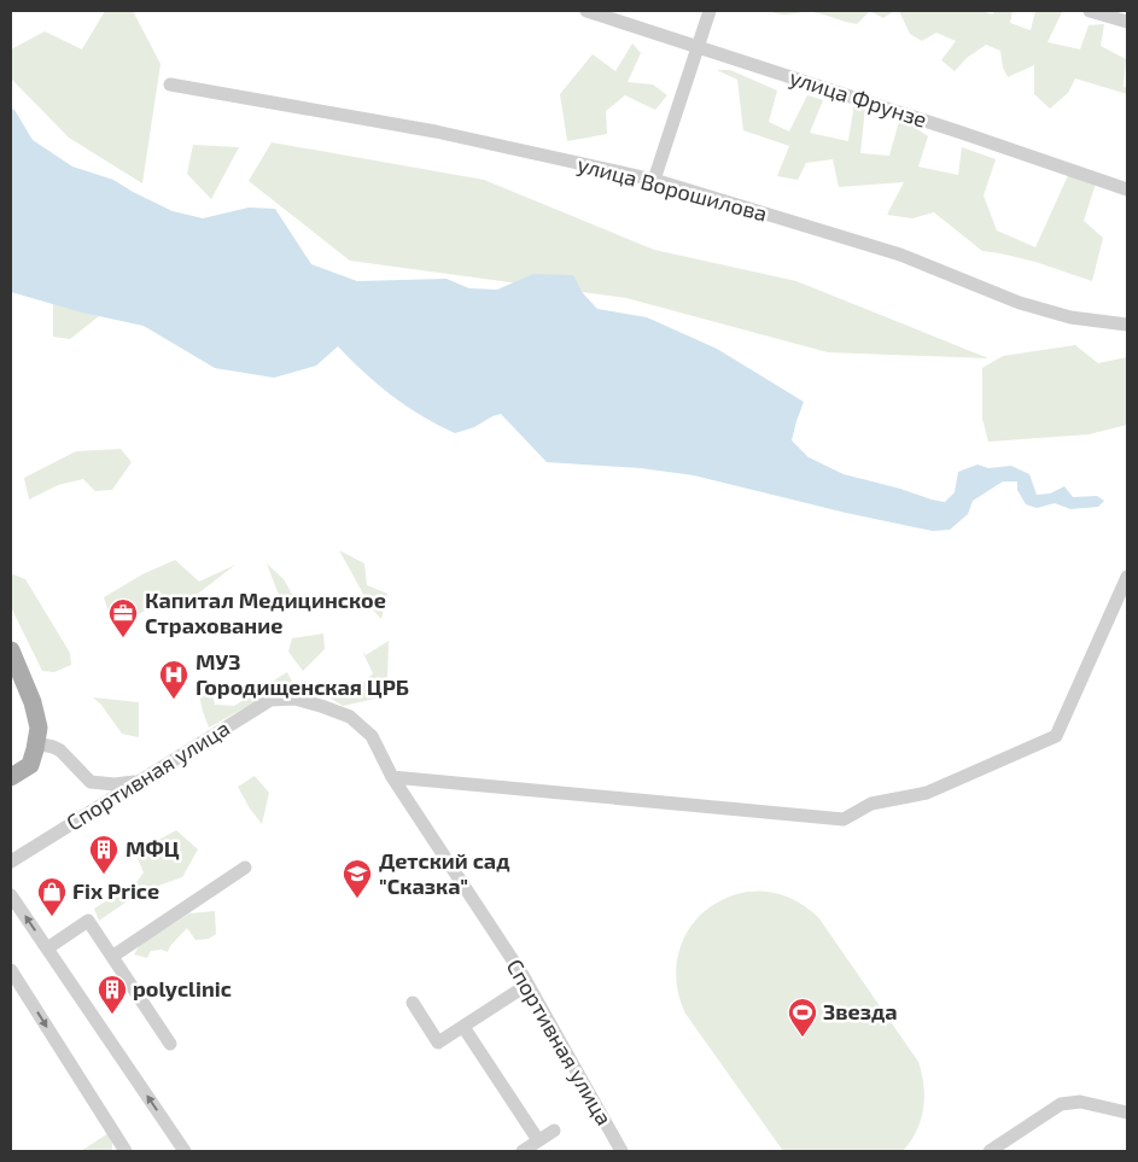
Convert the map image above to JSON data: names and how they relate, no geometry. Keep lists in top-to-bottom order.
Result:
{
  "streets": {
    "street": ["улица Фрунзе", "улица Ворошилова", "Спортивная улица"]
  },
  "places": {
    "office": ["Капитал Медицинское Страхование"],
    "hospital": ["МУЗ Городищенская ЦРБ"],
    "building": ["МФЦ", "polyclinic"],
    "school or university": ["Детский сад \"Сказка\""],
    "shop": ["Fix Price"],
    "sports": ["Звезда"]
  }
}
